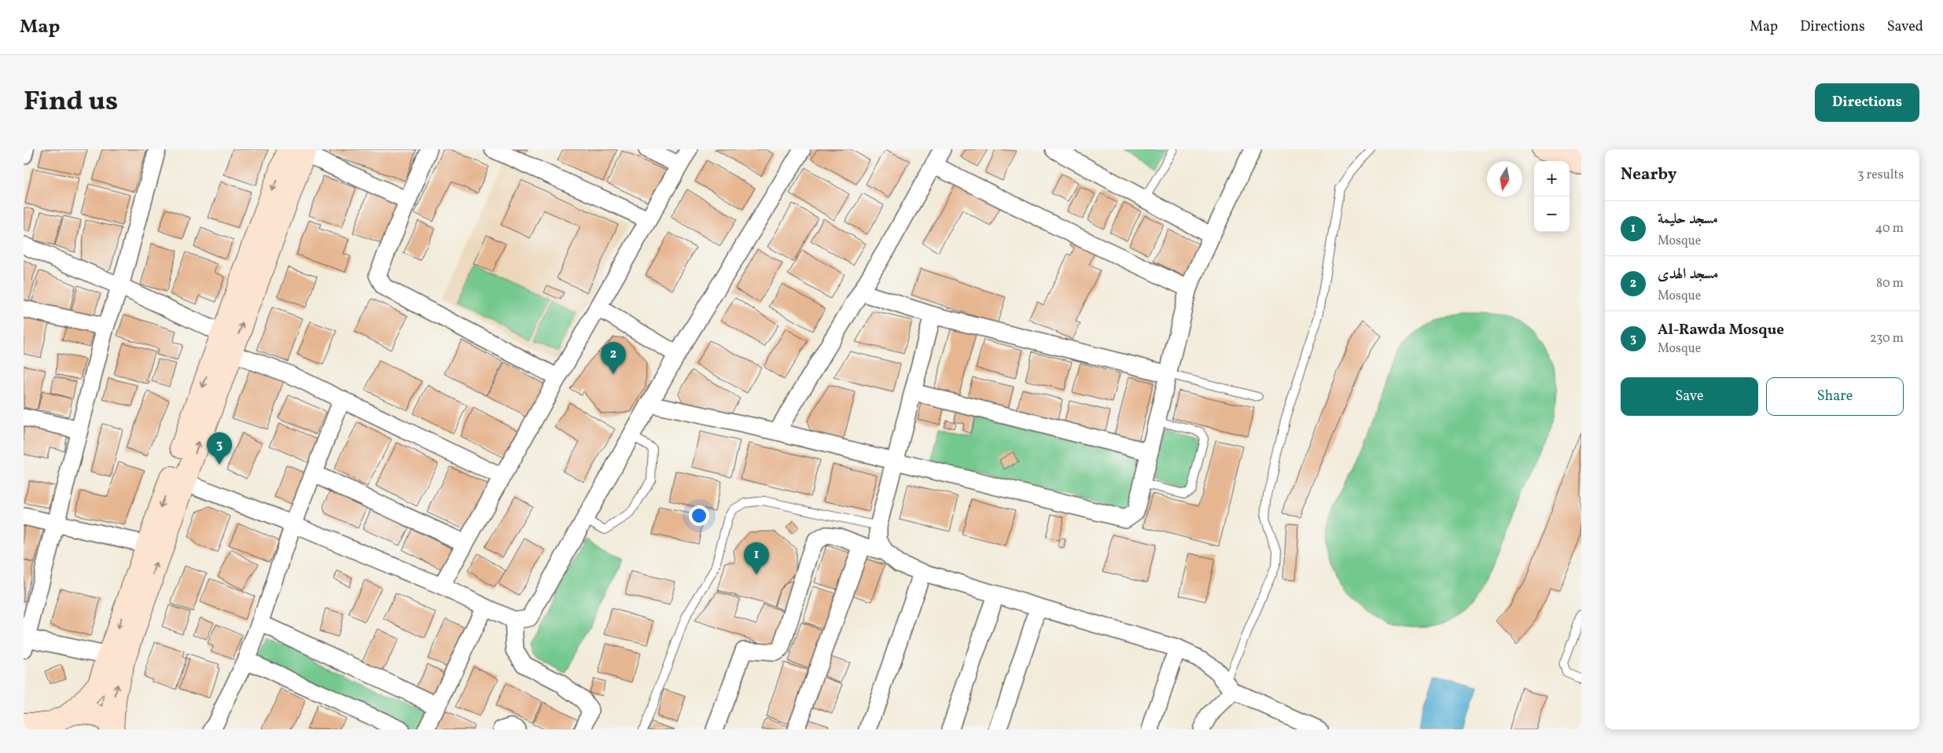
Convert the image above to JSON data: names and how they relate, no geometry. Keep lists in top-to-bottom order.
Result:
{
  "north": "bottom",
  "page": {
    "header": "Map",
    "nav": ["Map", "Directions", "Saved"],
    "title": "Find us",
    "buttons": [
      "Directions",
      ["Save", "Share"]
    ],
    "heading": ["Nearby", "3 results"],
    "map_buttons": ["+", "−"],
    "list": [
      {
        "mark": "1",
        "name": "مسجد حليمة",
        "note": "Mosque",
        "value": "40 m"
      },
      {
        "mark": "2",
        "name": "مسجد الهدى",
        "note": "Mosque",
        "value": "80 m"
      },
      {
        "mark": "3",
        "name": "Al-Rawda Mosque",
        "note": "Mosque",
        "value": "230 m"
      }
    ],
    "pins": ["2", "3", "1"]
  }
}
